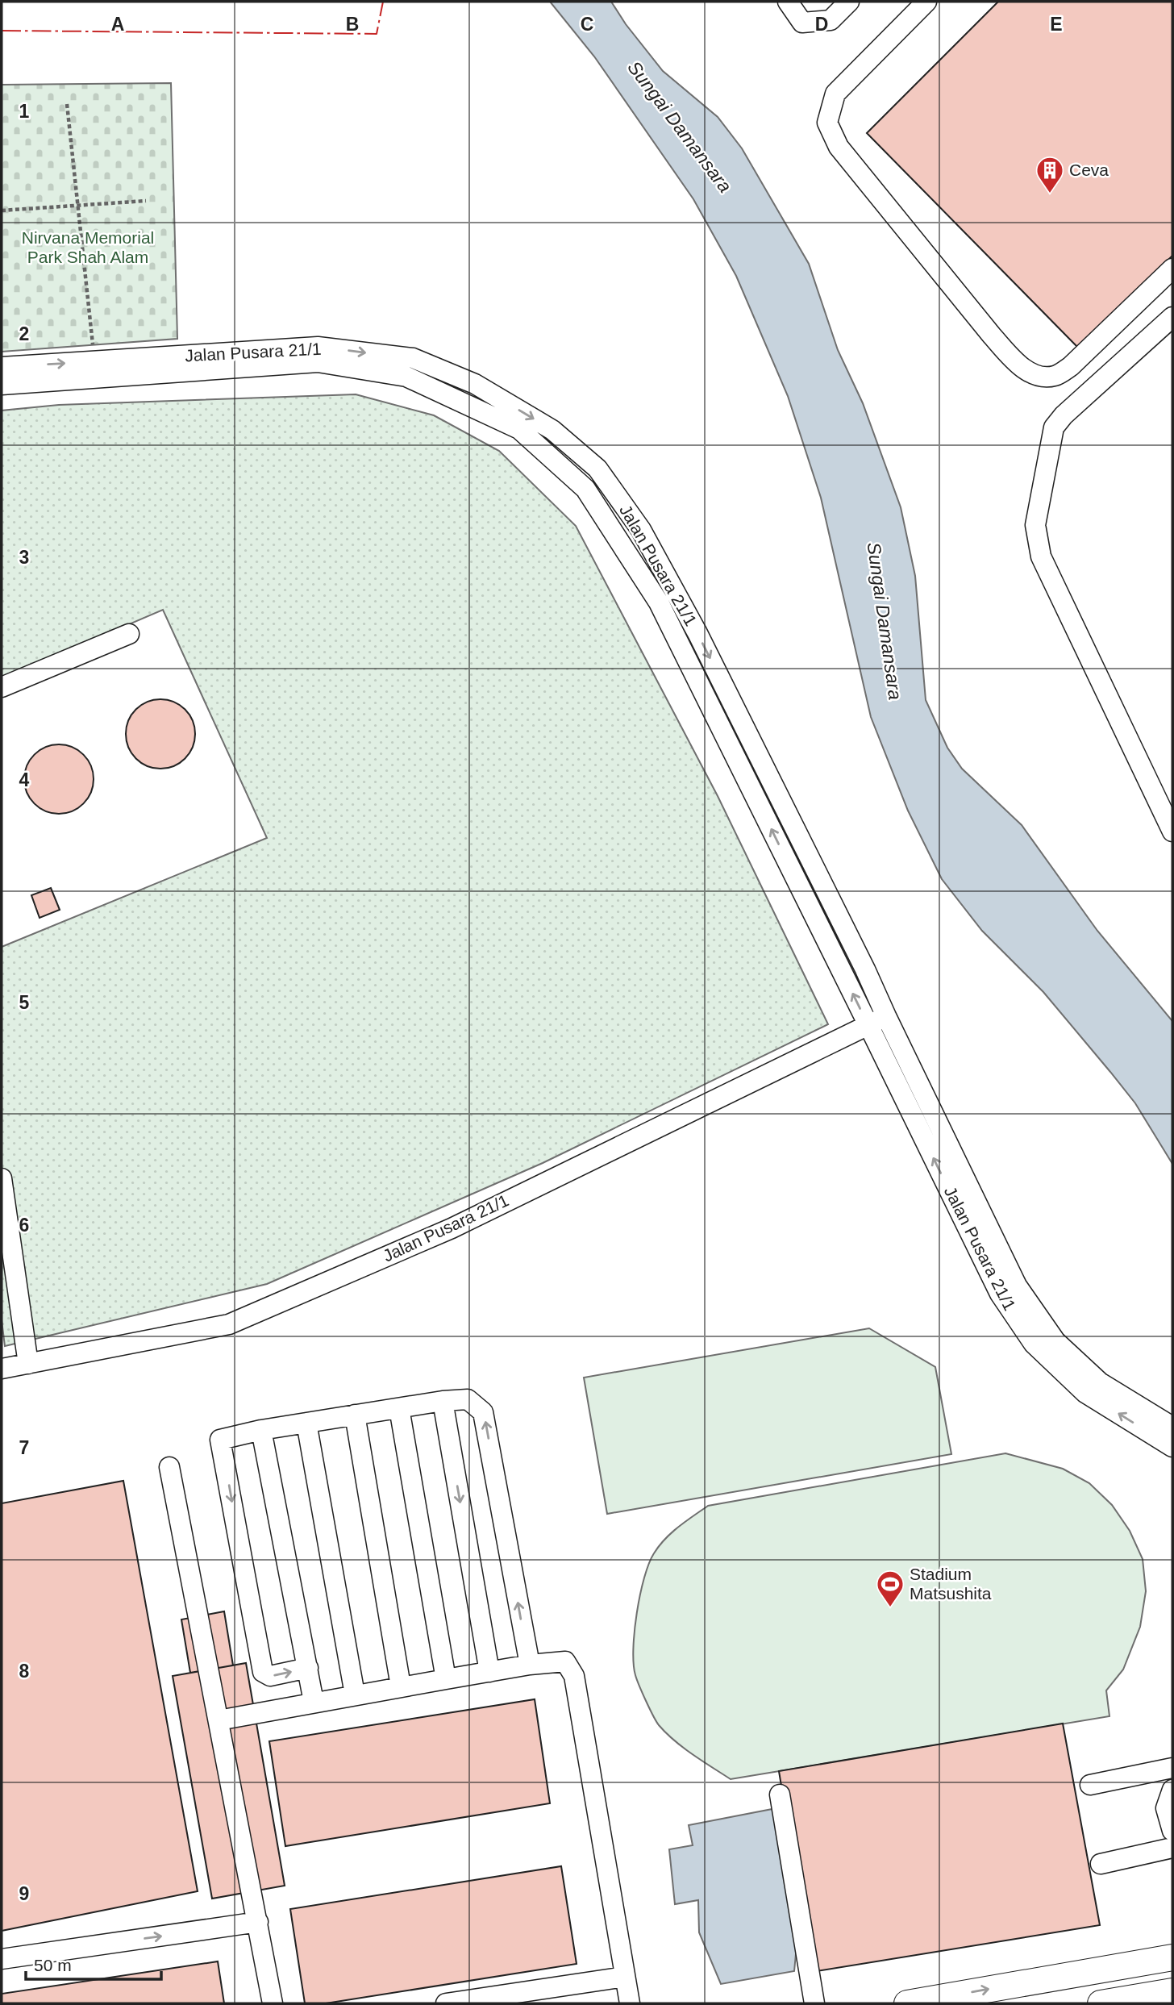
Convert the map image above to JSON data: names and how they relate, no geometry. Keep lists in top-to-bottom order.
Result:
{
  "streets": {
    "street": ["Jalan Pusara 21/1"]
  },
  "water": ["Sungai Damansara"],
  "parks": ["Nirvana Memorial Park Shah Alam"],
  "places": {
    "building": ["Ceva"],
    "sports": ["Stadium Matsushita"]
  },
  "scale_bar": "50 m",
  "grid": {
    "columns": [
      "A",
      "B",
      "C",
      "D",
      "E"
    ],
    "rows": [
      "1",
      "2",
      "3",
      "4",
      "5",
      "6",
      "7",
      "8",
      "9"
    ]
  }
}
